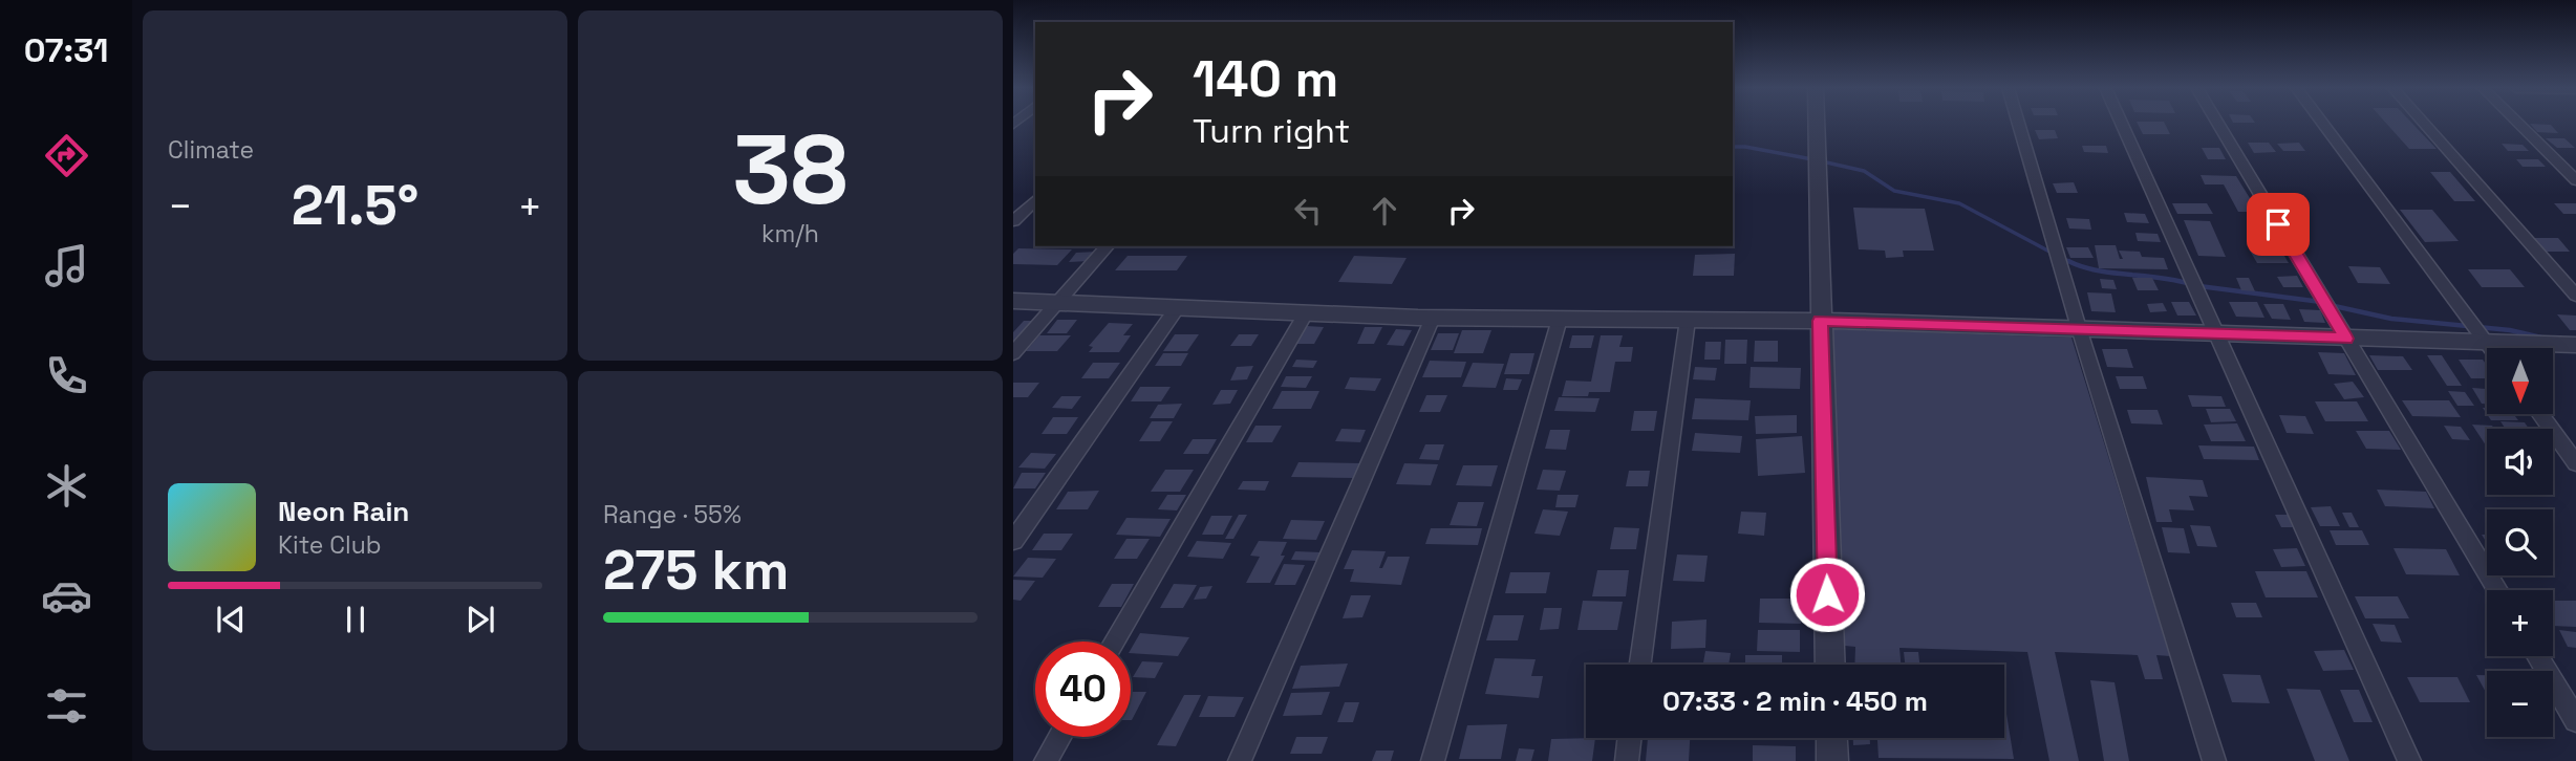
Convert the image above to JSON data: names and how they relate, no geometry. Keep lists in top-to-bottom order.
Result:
{
  "north": "bottom",
  "page": {
    "tabs": "07:31",
    "tile": [
      "Climate",
      ["38", "km/h"],
      ["Range · 55%", "275 km"]
    ],
    "turn": ["140 m", "Turn right"],
    "heat": ["−", "21.5°", "+"],
    "map_buttons": ["+", "−"],
    "song": ["Neon Rain", "Kite Club"],
    "limit": "40",
    "trip": "07:33 · 2 min · 450 m"
  }
}
